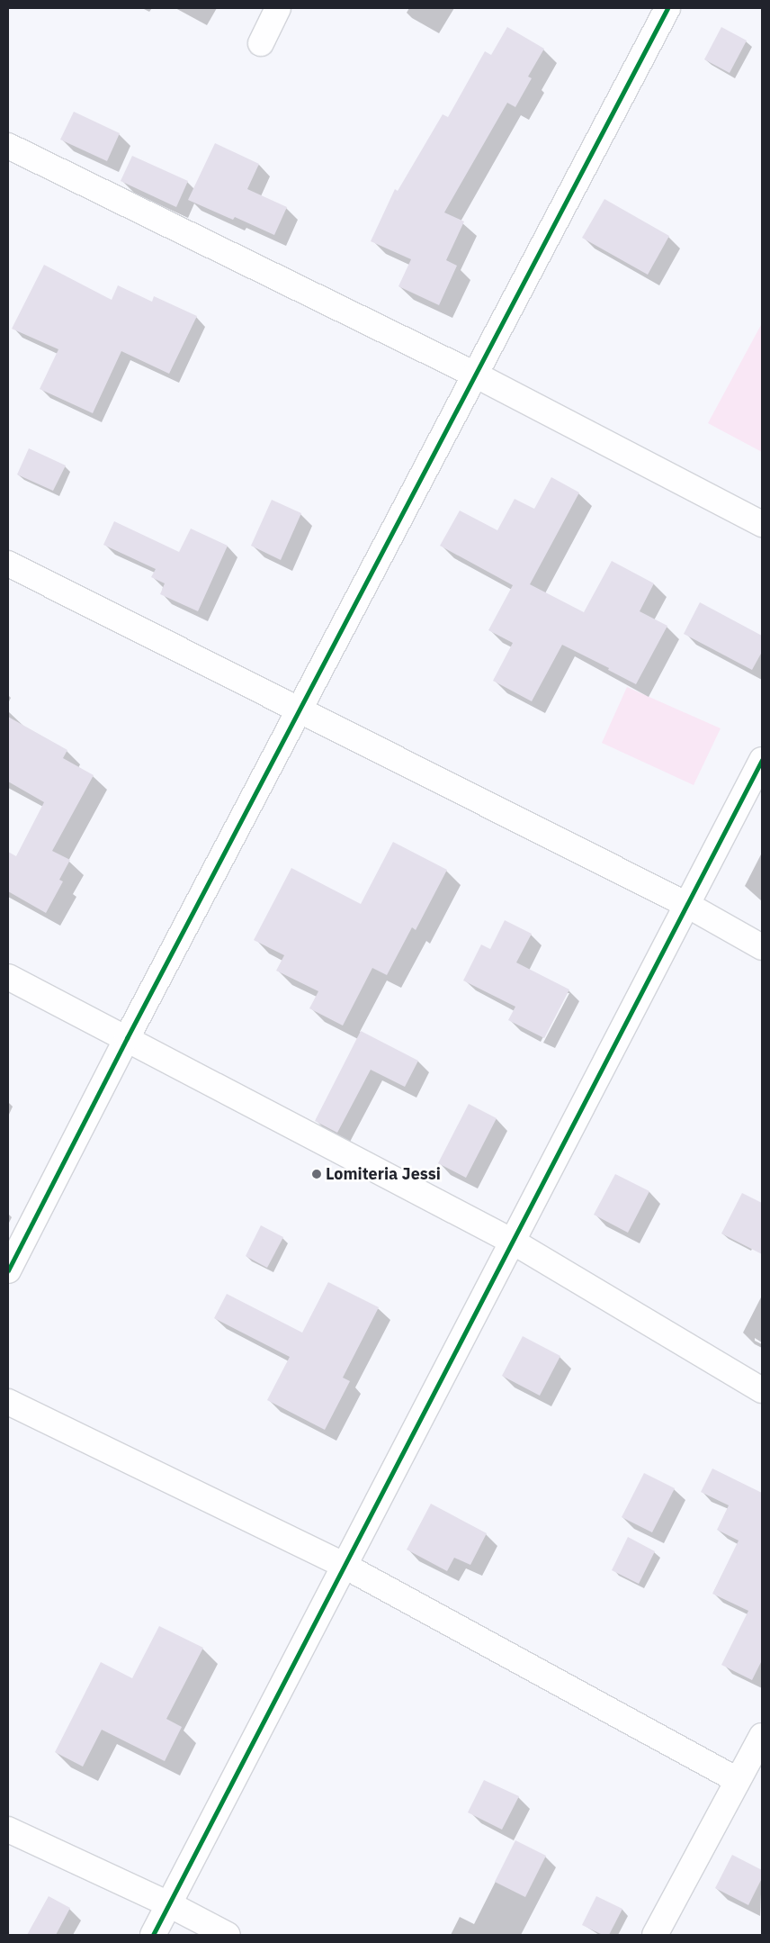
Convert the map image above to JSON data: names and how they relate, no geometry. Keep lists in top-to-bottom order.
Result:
{
  "places": ["Lomiteria Jessi"]
}
